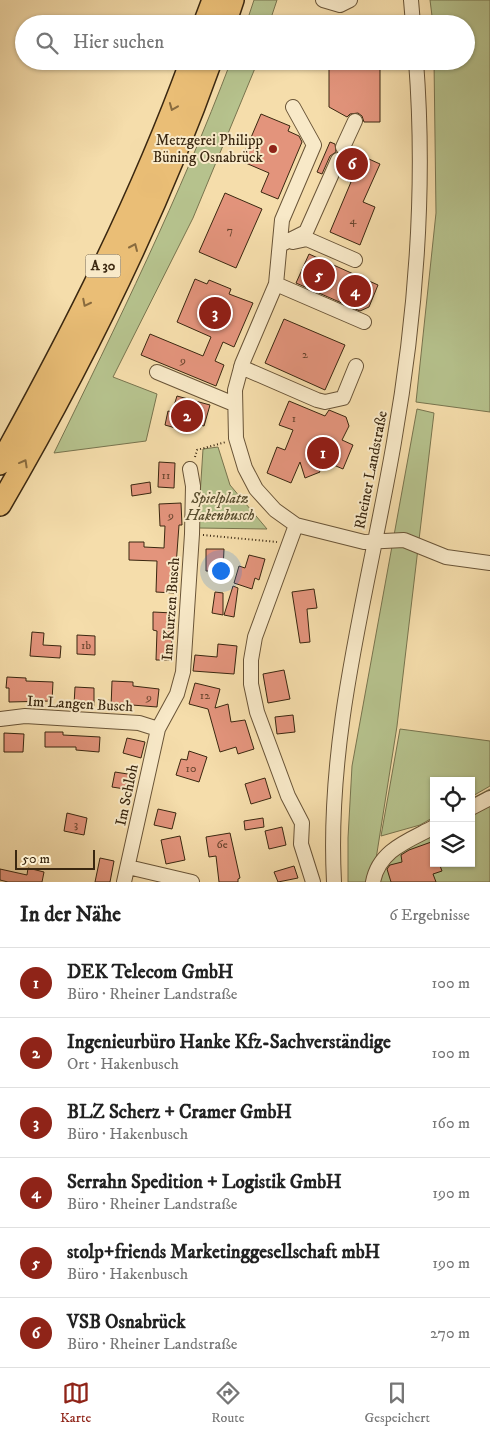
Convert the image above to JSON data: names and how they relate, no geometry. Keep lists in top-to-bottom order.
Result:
{
  "streets": {
    "highway": ["A 30"],
    "street": [
      "Rheiner Landstraße",
      "Im Kurzen Busch",
      "Im Langen Busch",
      "Im Schloh"
    ]
  },
  "crossings": [
    ["Im Kurzen Busch", "Im Langen Busch"],
    ["Im Kurzen Busch", "Im Schloh"],
    ["Im Langen Busch", "Im Schloh"]
  ],
  "parks": ["Spielplatz Hakenbusch"],
  "places": ["Metzgerei Philipp Büning Osnabrück"],
  "house_numbers": [
    "4",
    "7",
    "2",
    "9",
    "1",
    "11",
    "9",
    "1b",
    "12",
    "9",
    "10",
    "3",
    "6e"
  ],
  "scale_bar": "50 m",
  "page": {
    "search": "Hier suchen",
    "pins": [
      "6",
      "5",
      "4",
      "3",
      "2",
      "1"
    ],
    "scale": "50 m",
    "heading": ["In der Nähe", "6 Ergebnisse"],
    "list": [
      {
        "mark": "1",
        "name": "DEK Telecom GmbH",
        "note": "Büro · Rheiner Landstraße",
        "value": "100 m"
      },
      {
        "mark": "2",
        "name": "Ingenieurbüro Hanke Kfz-Sachverständige",
        "note": "Ort · Hakenbusch",
        "value": "100 m"
      },
      {
        "mark": "3",
        "name": "BLZ Scherz + Cramer GmbH",
        "note": "Büro · Hakenbusch",
        "value": "160 m"
      },
      {
        "mark": "4",
        "name": "Serrahn Spedition + Logistik GmbH",
        "note": "Büro · Rheiner Landstraße",
        "value": "190 m"
      },
      {
        "mark": "5",
        "name": "stolp+friends Marketinggesellschaft mbH",
        "note": "Büro · Hakenbusch",
        "value": "190 m"
      },
      {
        "mark": "6",
        "name": "VSB Osnabrück",
        "note": "Büro · Rheiner Landstraße",
        "value": "270 m"
      }
    ],
    "nav": ["Karte", "Route", "Gespeichert"]
  }
}
